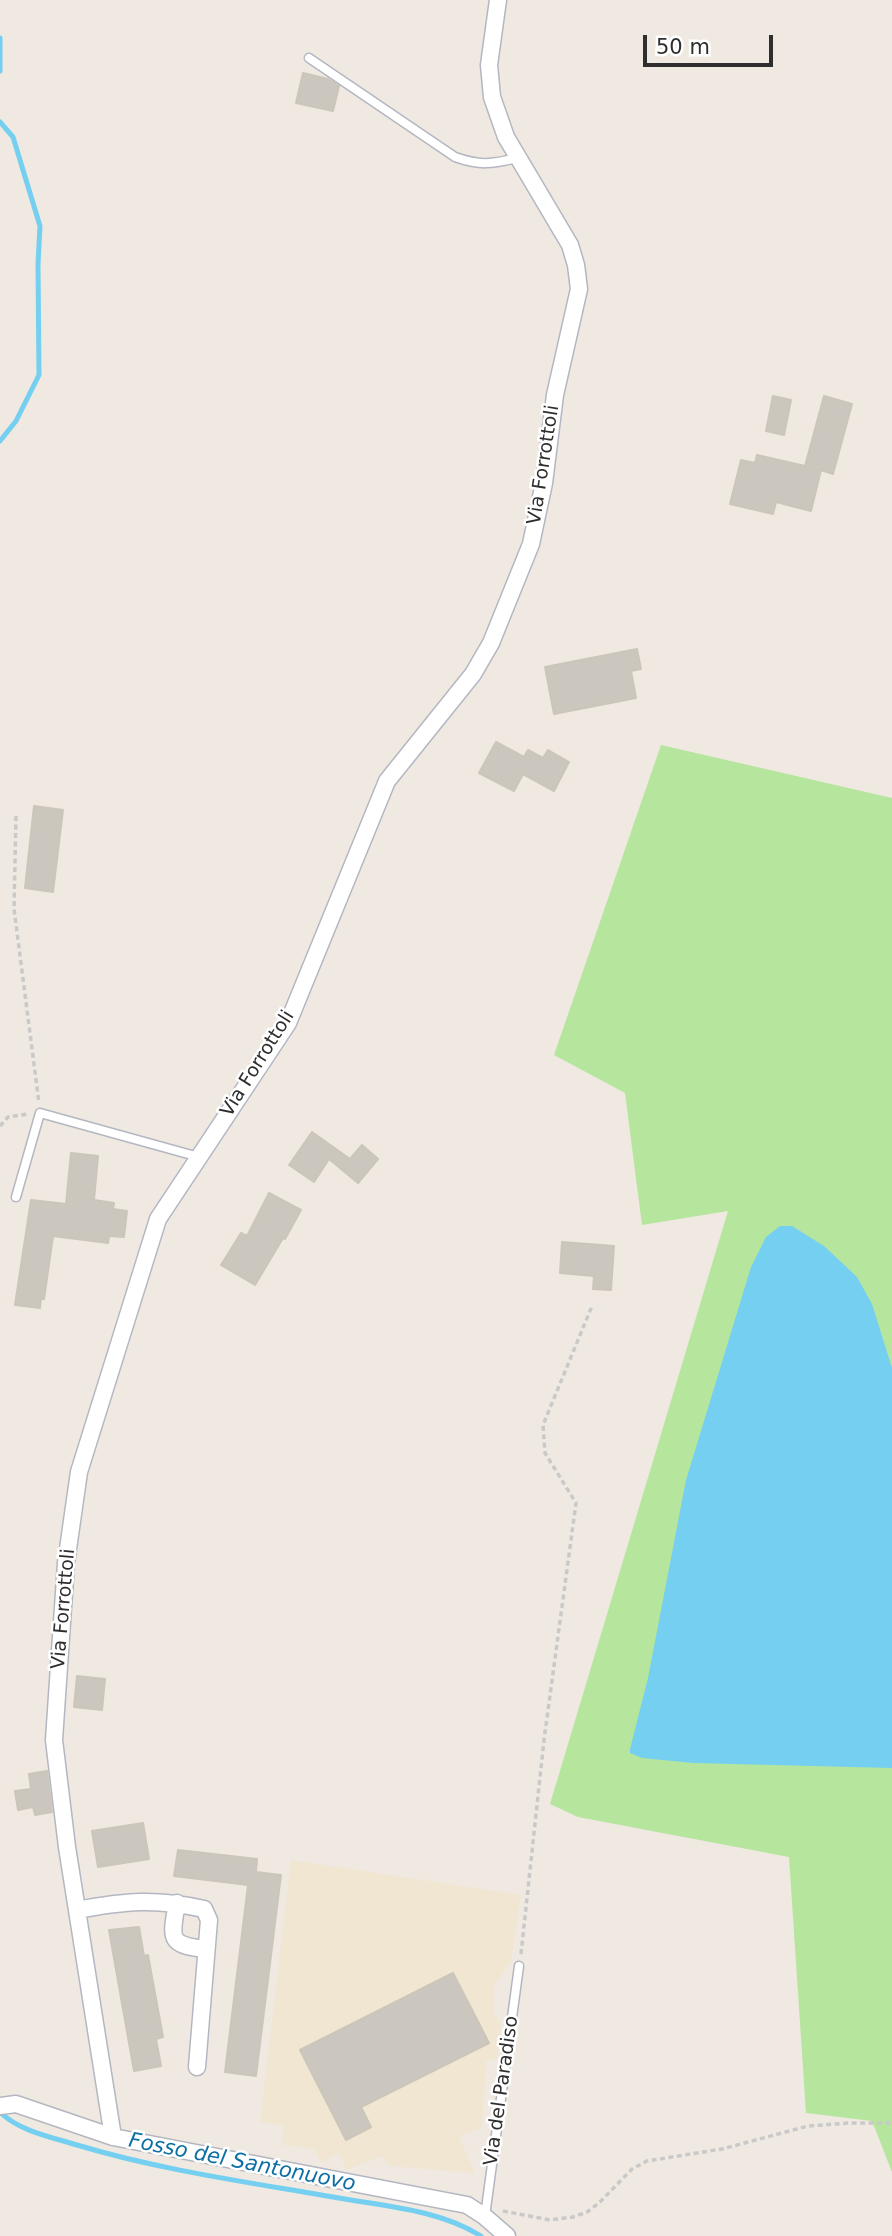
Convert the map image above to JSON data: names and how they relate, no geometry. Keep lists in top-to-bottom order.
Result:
{
  "streets": {
    "street": ["Via Forrottoli"],
    "lane": ["Via del Paradiso"]
  },
  "water": ["Fosso del Santonuovo"],
  "scale_bar": "50 m"
}
